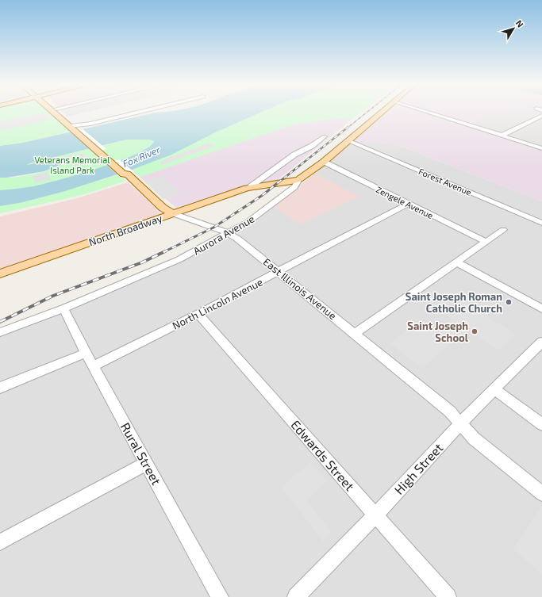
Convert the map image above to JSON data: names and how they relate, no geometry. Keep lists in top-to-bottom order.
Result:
{
  "streets": {
    "main road": ["North Broadway", "Aurora Avenue", "East Illinois Avenue"],
    "street": [
      "Forest Avenue",
      "Zengele Avenue",
      "North Lincoln Avenue",
      "Rural Street",
      "Edwards Street",
      "High Street"
    ]
  },
  "crossings": [
    ["Forest Avenue", "Aurora Avenue"],
    ["Zengele Avenue", "Aurora Avenue"],
    ["Zengele Avenue", "North Lincoln Avenue"],
    ["North Broadway", "Aurora Avenue"],
    ["North Broadway", "East Illinois Avenue"],
    ["Aurora Avenue", "East Illinois Avenue"],
    ["Aurora Avenue", "Rural Street"],
    ["East Illinois Avenue", "North Lincoln Avenue"],
    ["East Illinois Avenue", "High Street"],
    ["North Lincoln Avenue", "Rural Street"],
    ["North Lincoln Avenue", "Edwards Street"],
    ["Edwards Street", "High Street"]
  ],
  "water": ["Fox River"],
  "parks": ["Veterans Memorial Island Park"],
  "places": ["Saint Joseph Roman Catholic Church", "Saint Joseph School"],
  "north": "top right"
}
